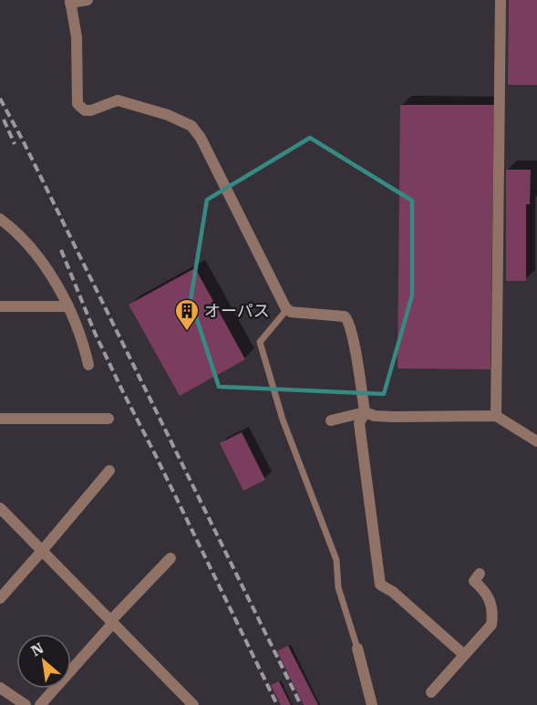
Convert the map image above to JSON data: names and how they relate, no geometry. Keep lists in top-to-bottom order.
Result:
{
  "places": {
    "building": ["オーパス"]
  },
  "north": "top left"
}
